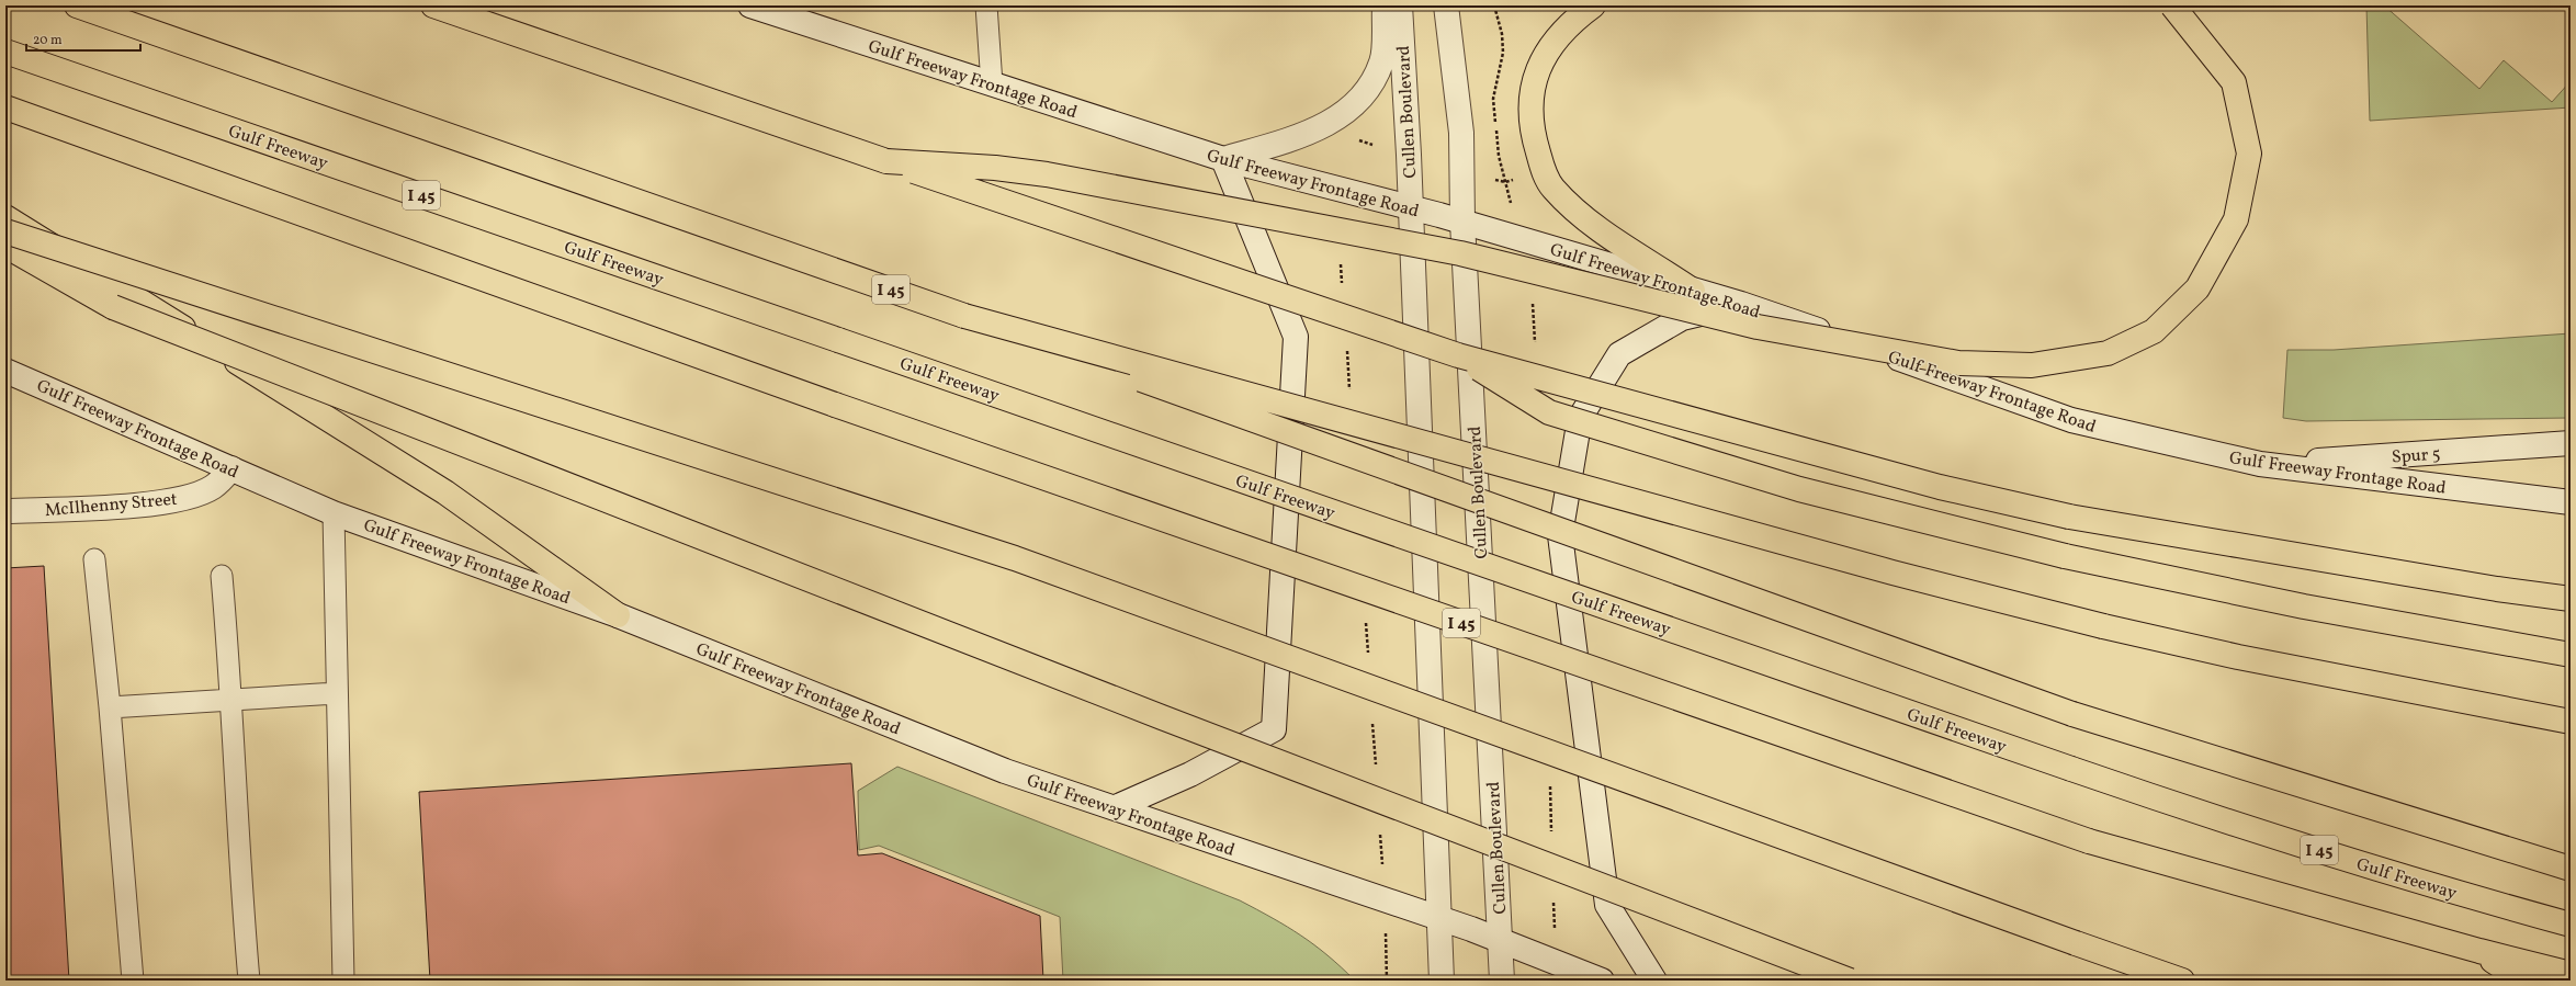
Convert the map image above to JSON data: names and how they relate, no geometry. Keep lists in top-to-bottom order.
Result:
{
  "streets": {
    "highway": ["Gulf Freeway", "I 45"],
    "main road": [
      "Gulf Freeway Frontage Road",
      "Cullen Boulevard",
      "Spur 5",
      "McIlhenny Street"
    ]
  },
  "crossings": [
    ["Gulf Freeway Frontage Road", "Cullen Boulevard"],
    ["Gulf Freeway Frontage Road", "Spur 5"],
    ["Gulf Freeway Frontage Road", "McIlhenny Street"]
  ],
  "scale_bar": "20 m"
}
